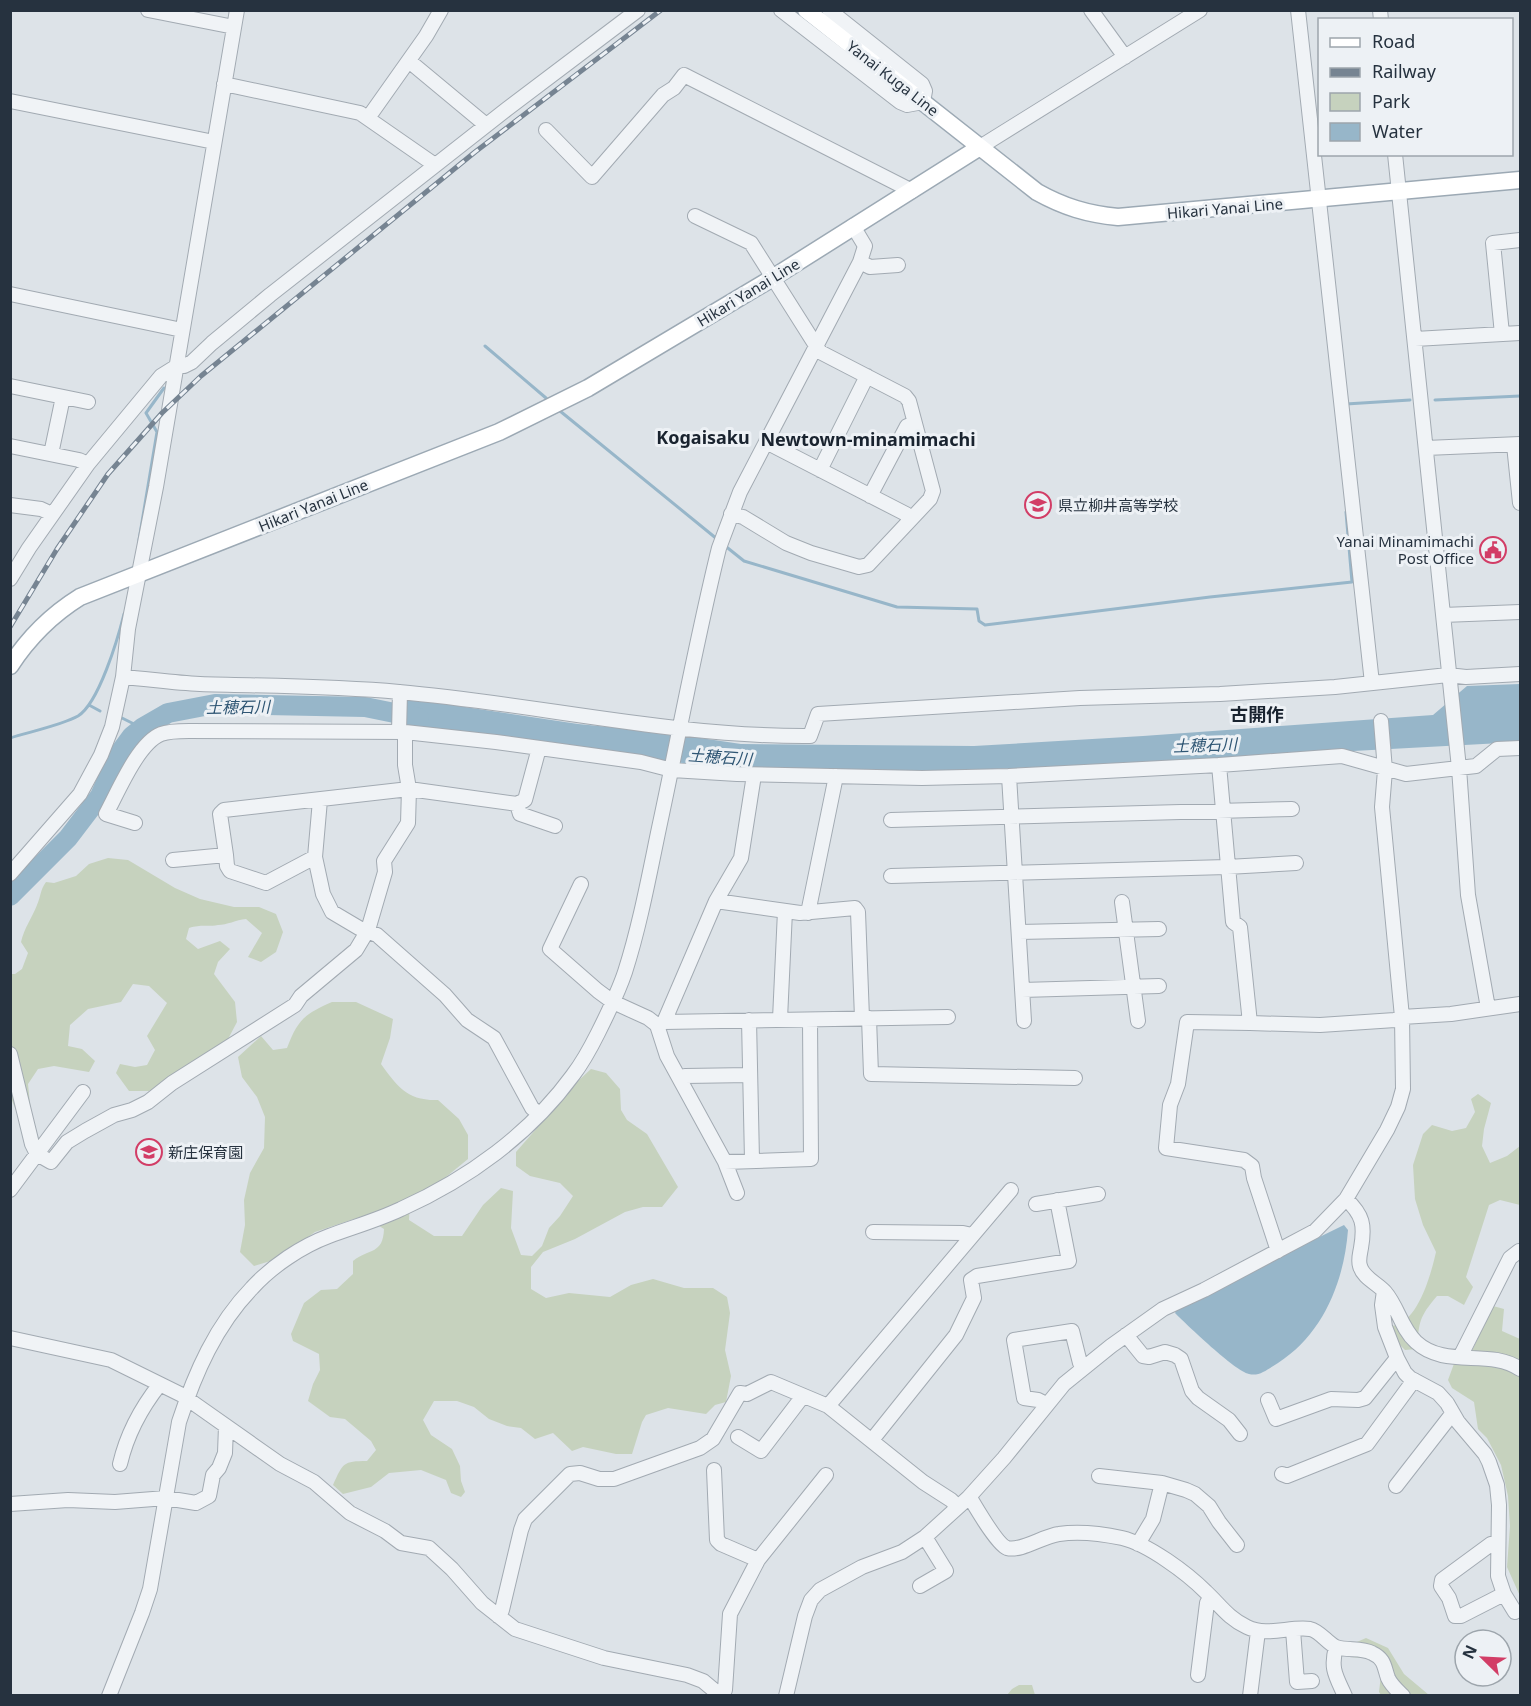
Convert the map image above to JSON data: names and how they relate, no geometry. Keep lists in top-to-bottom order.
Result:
{
  "streets": {
    "main road": ["Yanai Kuga Line", "Hikari Yanai Line"]
  },
  "crossings": [
    ["Yanai Kuga Line", "Hikari Yanai Line"]
  ],
  "districts": ["Kogaisaku", "Newtown-minamimachi", "古開作"],
  "water": ["土穂石川"],
  "places": {
    "school or university": ["県立柳井高等学校", "新庄保育園"],
    "public building": ["Yanai Minamimachi Post Office"]
  },
  "legend": [
    "Road",
    "Railway",
    "Park",
    "Water"
  ],
  "north": "top left"
}
